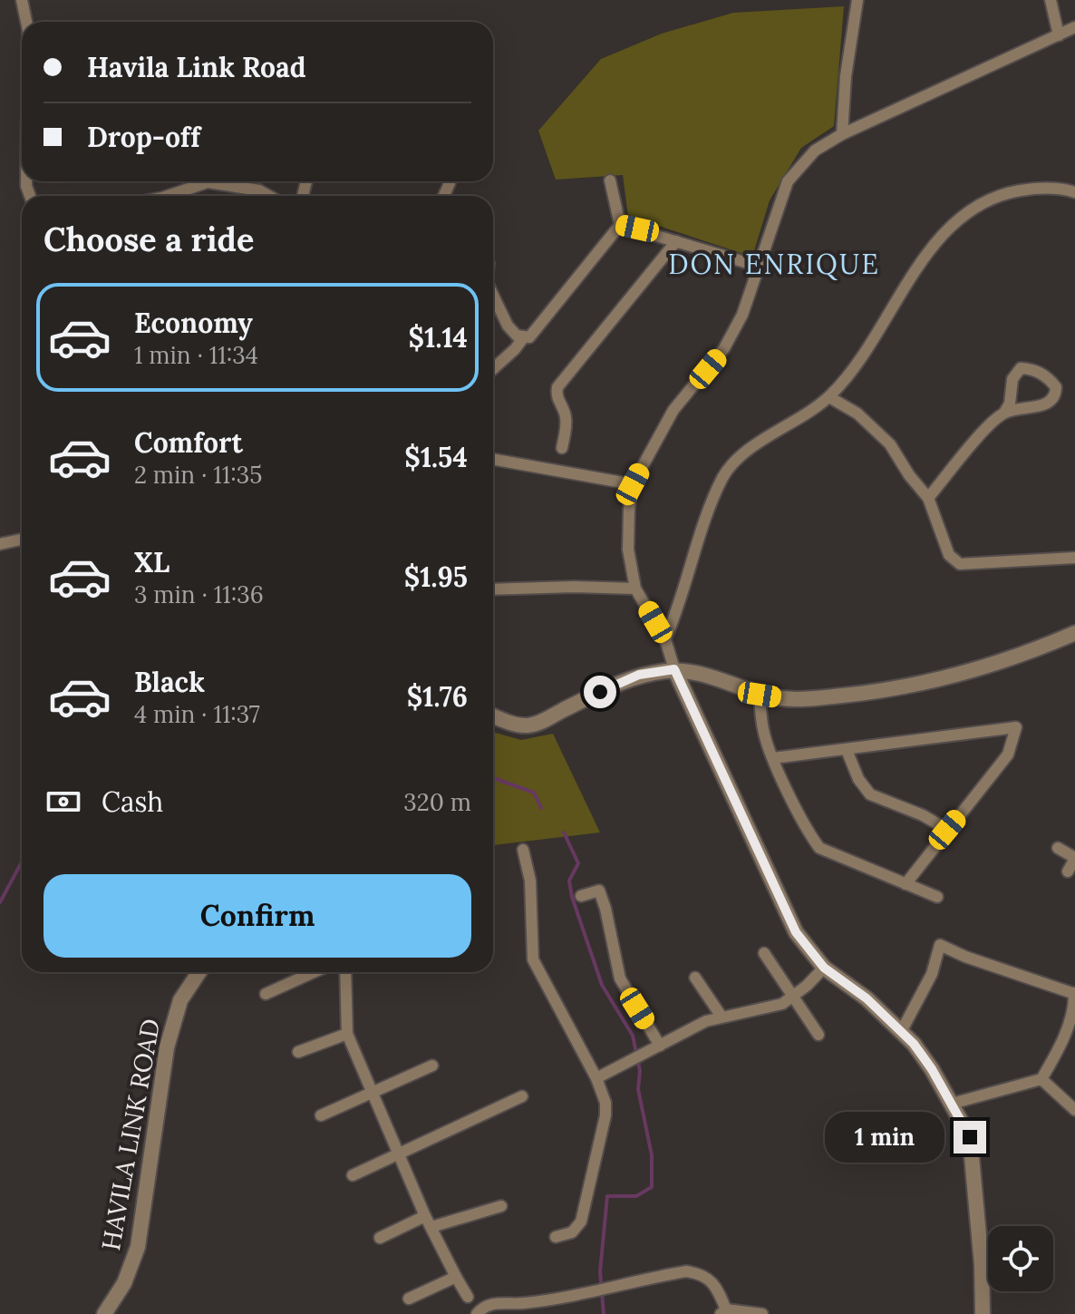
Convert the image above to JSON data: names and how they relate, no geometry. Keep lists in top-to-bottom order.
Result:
{
  "streets": {
    "street": ["HAVILA LINK ROAD"]
  },
  "districts": ["DON ENRIQUE"],
  "page": {
    "banner": ["Havila Link Road", "Drop-off"],
    "heading": "Choose a ride",
    "list": [
      {
        "name": "Economy",
        "note": "1 min · 11:34",
        "value": "$1.14"
      },
      {
        "name": "Comfort",
        "note": "2 min · 11:35",
        "value": "$1.54"
      },
      {
        "name": "XL",
        "note": "3 min · 11:36",
        "value": "$1.95"
      },
      {
        "name": "Black",
        "note": "4 min · 11:37",
        "value": "$1.76"
      }
    ],
    "pay": ["Cash", "320 m"],
    "buttons": "Confirm",
    "bubble": "1 min"
  }
}
